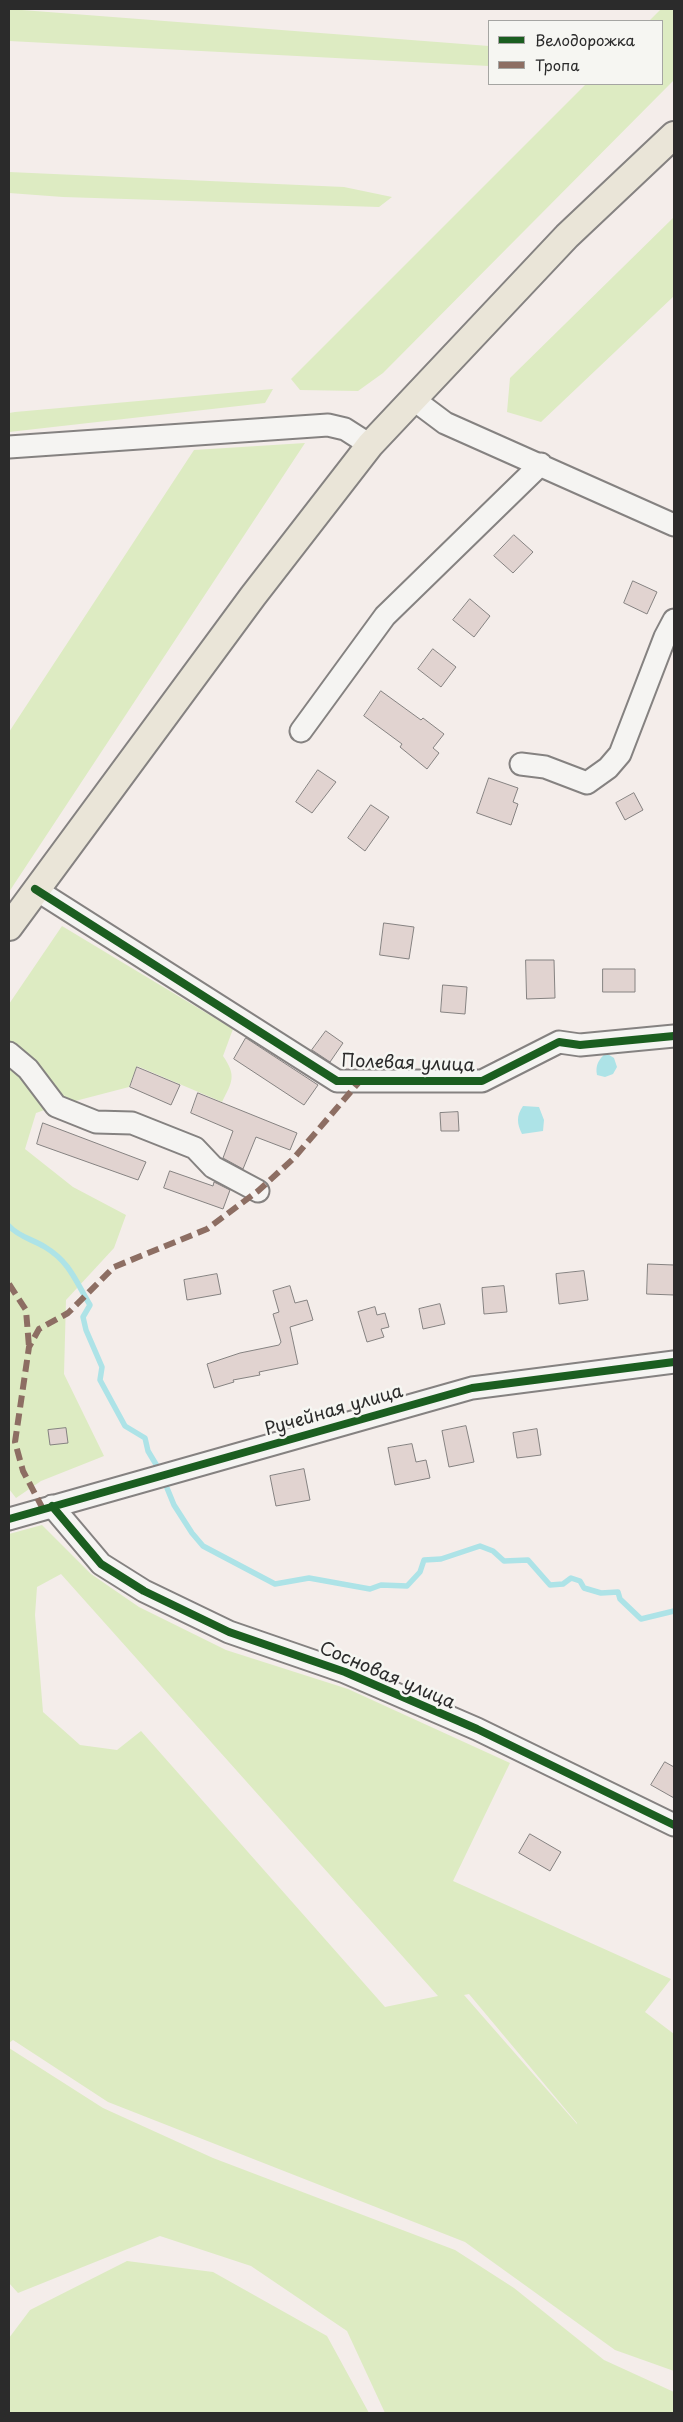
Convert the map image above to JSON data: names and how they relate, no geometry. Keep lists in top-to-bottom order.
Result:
{
  "streets": {
    "street": ["Полевая улица", "Ручейная улица", "Сосновая улица"]
  },
  "crossings": [
    ["Ручейная улица", "Сосновая улица"]
  ],
  "legend": ["Велодорожка", "Тропа"]
}
